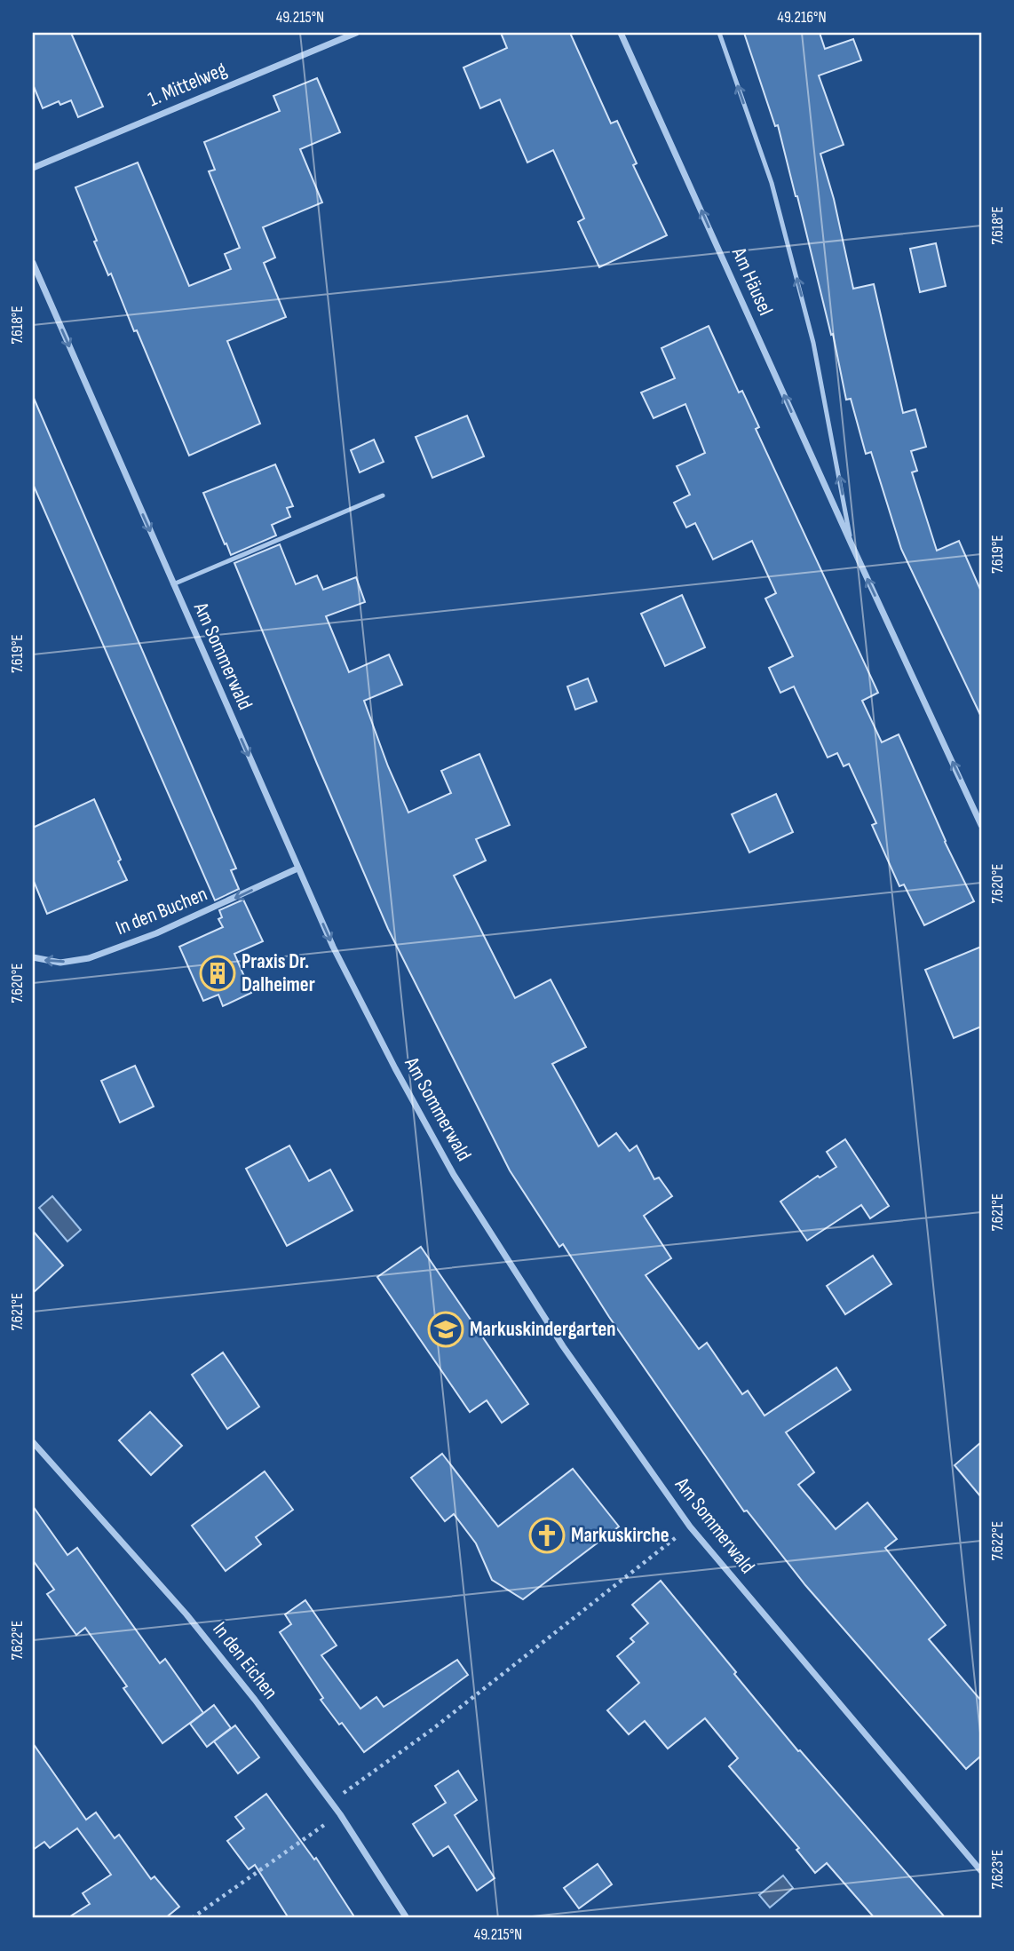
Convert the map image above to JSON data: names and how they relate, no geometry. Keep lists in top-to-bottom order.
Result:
{
  "streets": {
    "street": [
      "1. Mittelweg",
      "Am Häusel",
      "Am Sommerwald",
      "In den Buchen",
      "In den Eichen"
    ]
  },
  "crossings": [
    ["Am Sommerwald", "In den Buchen"]
  ],
  "one_way": ["Am Häusel", "Am Sommerwald", "In den Buchen"],
  "places": {
    "building": ["Praxis Dr. Dalheimer"],
    "school or university": ["Markuskindergarten"],
    "church": ["Markuskirche"]
  },
  "coordinates": [
    "49.215°N",
    "49.216°N",
    "7.618°E",
    "7.619°E",
    "7.620°E",
    "7.621°E",
    "7.622°E",
    "7.623°E"
  ]
}
